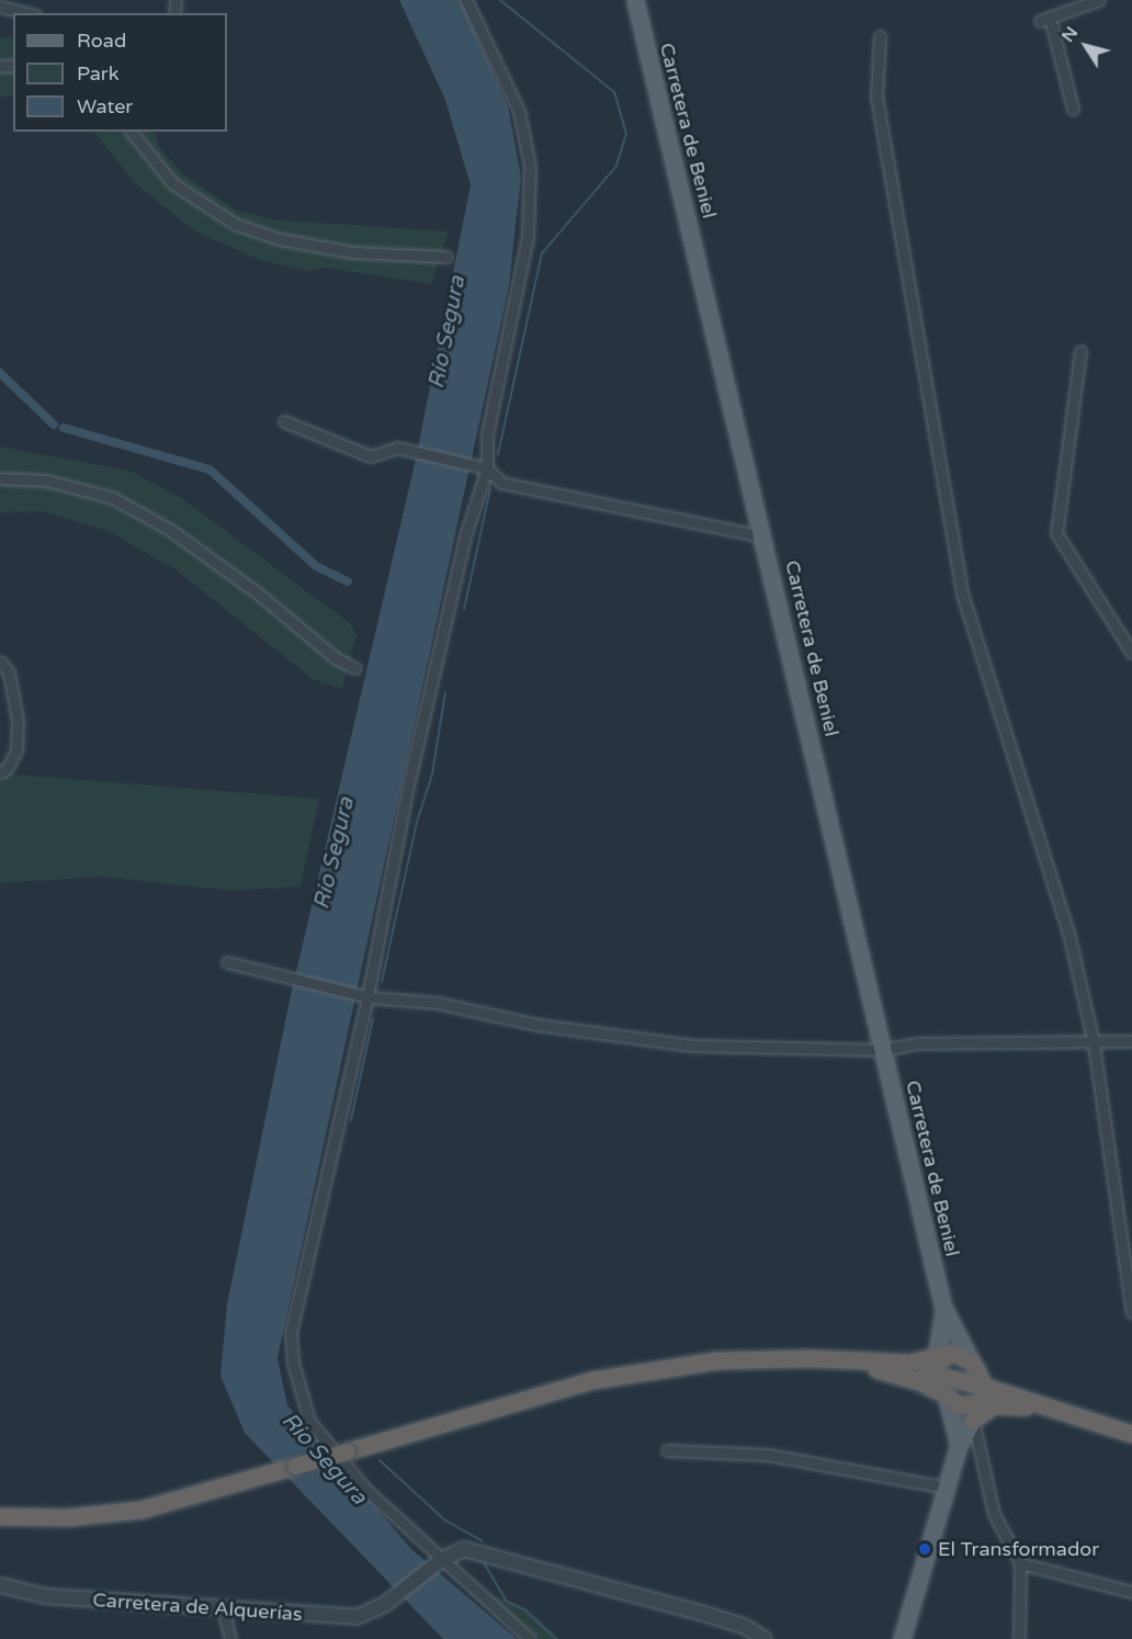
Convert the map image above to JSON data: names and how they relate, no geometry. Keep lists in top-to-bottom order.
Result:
{
  "streets": {
    "main road": ["Carretera de Beniel"],
    "street": ["Carretera de Alquerías"]
  },
  "water": ["Río Segura"],
  "places": ["El Transformador"],
  "legend": ["Road", "Park", "Water"],
  "north": "top left"
}
